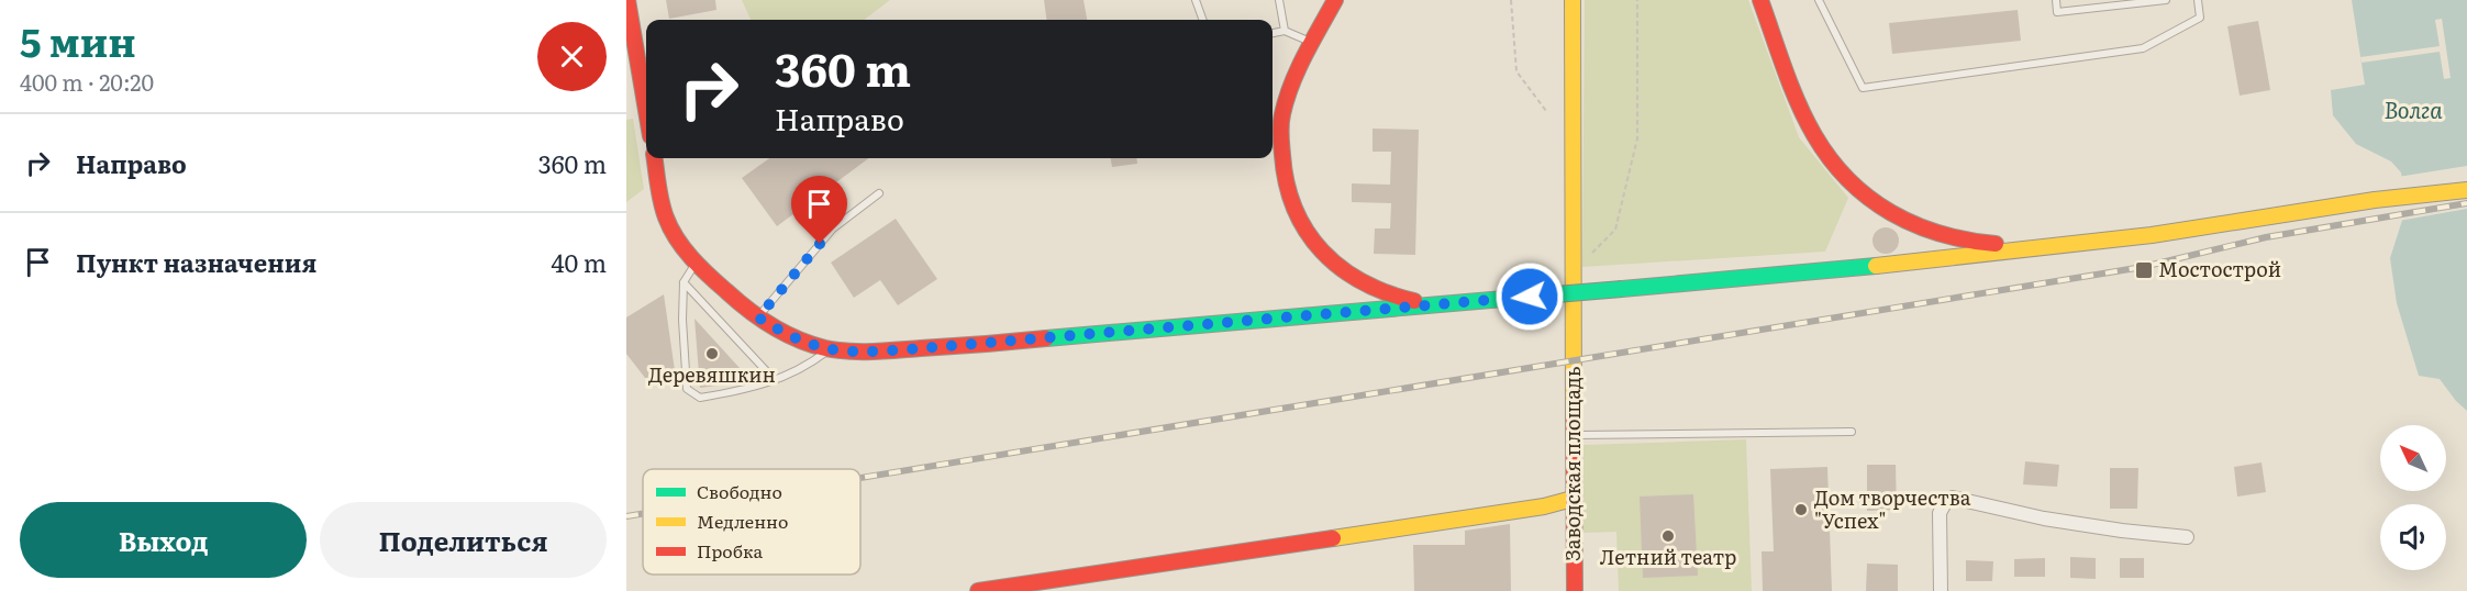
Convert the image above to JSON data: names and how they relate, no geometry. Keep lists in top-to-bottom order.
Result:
{
  "streets": {
    "main road": ["Заводская площадь"]
  },
  "water": ["Волга"],
  "places": {
    "transit": ["Мостострой"],
    "other": ["Деревяшкин", "Дом творчества \"Успех\"", "Летний театр"]
  },
  "legend": ["Свободно", "Медленно", "Пробка"],
  "north": "top left",
  "page": {
    "heading": ["5 мин", "400 m · 20:20"],
    "turn": ["360 m", "Направо"],
    "list": [
      {
        "name": "Направо",
        "value": "360 m"
      },
      {
        "name": "Пункт назначения",
        "value": "40 m"
      }
    ],
    "buttons": ["Выход", "Поделиться"]
  }
}
